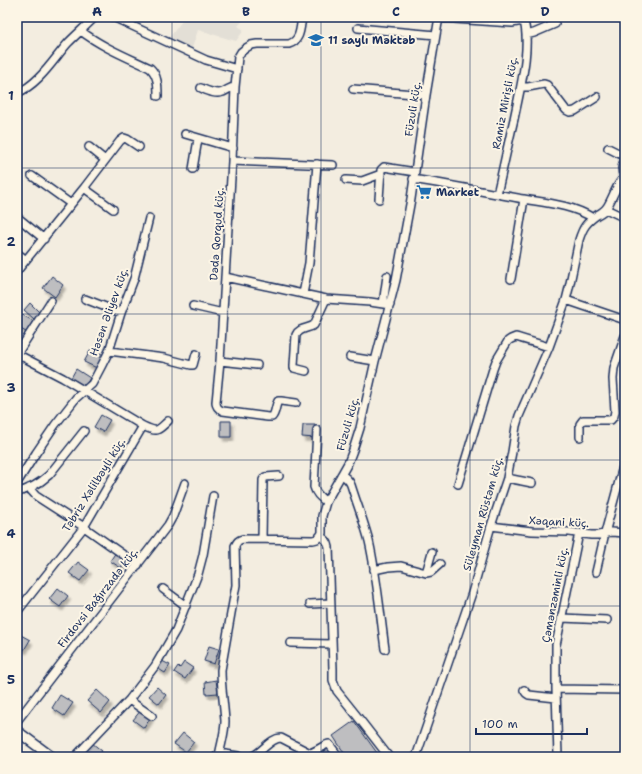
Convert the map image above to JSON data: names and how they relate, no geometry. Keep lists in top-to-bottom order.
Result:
{
  "streets": {
    "street": [
      "Ramiz Mirişli küç.",
      "Füzuli küç.",
      "Dədə Qorqud küç.",
      "Həsən Əliyev küç.",
      "Təbriz Xəlilbəyli küç.",
      "Süleyman Rüstəm küç.",
      "Xəqani küç.",
      "Çəmənzəminli küç.",
      "Firdovsi Bağırzadə küç."
    ]
  },
  "crossings": [
    ["Süleyman Rüstəm küç.", "Xəqani küç."],
    ["Xəqani küç.", "Çəmənzəminli küç."]
  ],
  "places": {
    "school or university": ["11 saylı Məktəb"],
    "supermarket": ["Market"]
  },
  "scale_bar": "100 m",
  "grid": {
    "columns": [
      "A",
      "B",
      "C",
      "D"
    ],
    "rows": [
      "1",
      "2",
      "3",
      "4",
      "5"
    ]
  }
}
